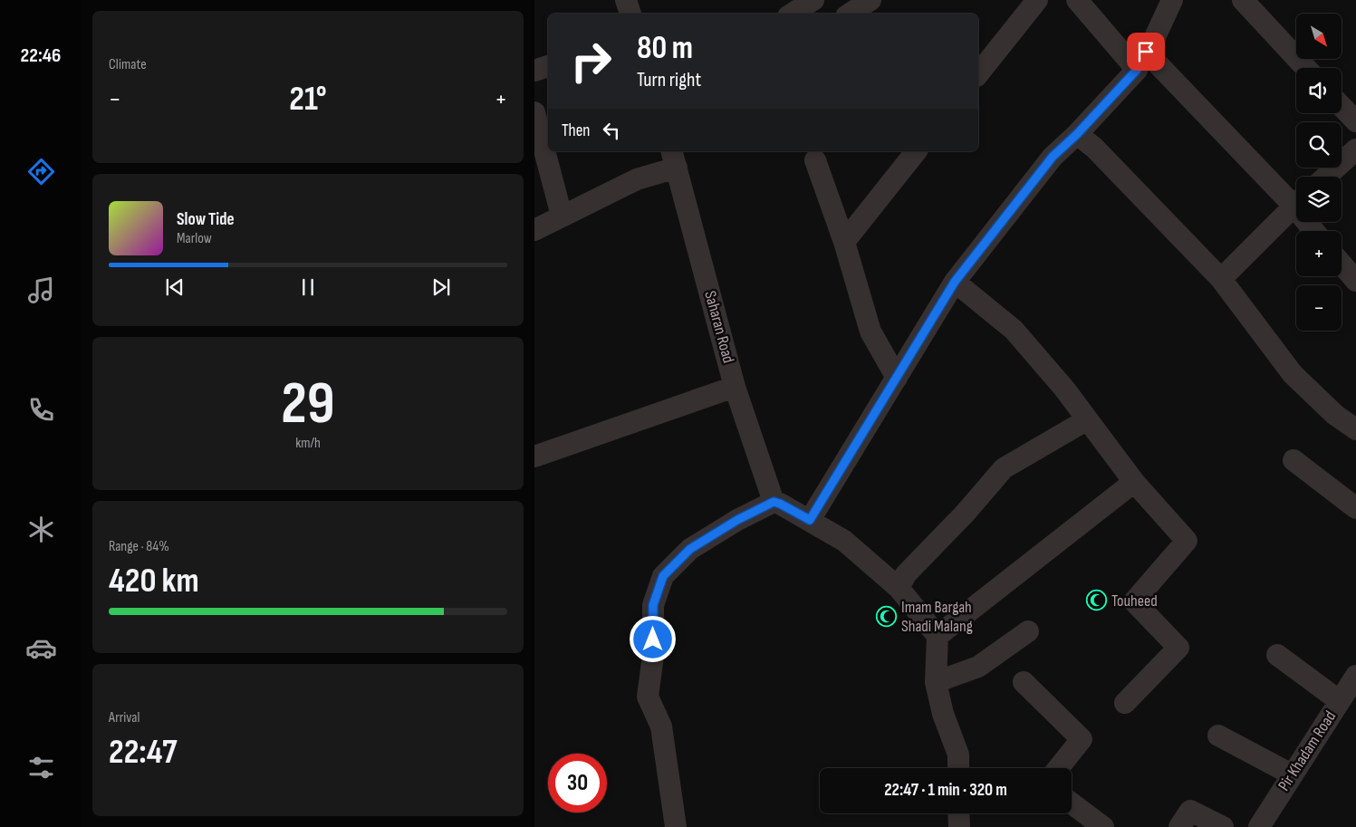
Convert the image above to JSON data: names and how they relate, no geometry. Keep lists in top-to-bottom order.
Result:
{
  "streets": {
    "street": ["Saharan Road", "Pir Khadam Road"]
  },
  "places": {
    "mosque": ["Touheed", "Imam Bargah Shadi Malang"]
  },
  "north": "bottom right",
  "page": {
    "tabs": "22:46",
    "tile": [
      "Climate",
      ["29", "km/h"],
      ["Range · 84%", "420 km"],
      ["Arrival", "22:47"]
    ],
    "map_buttons": ["+", "−"],
    "turn": ["80 m", "Turn right"],
    "heat": ["−", "21°", "+"],
    "then": "Then",
    "song": ["Slow Tide", "Marlow"],
    "limit": "30",
    "trip": "22:47 · 1 min · 320 m"
  }
}
